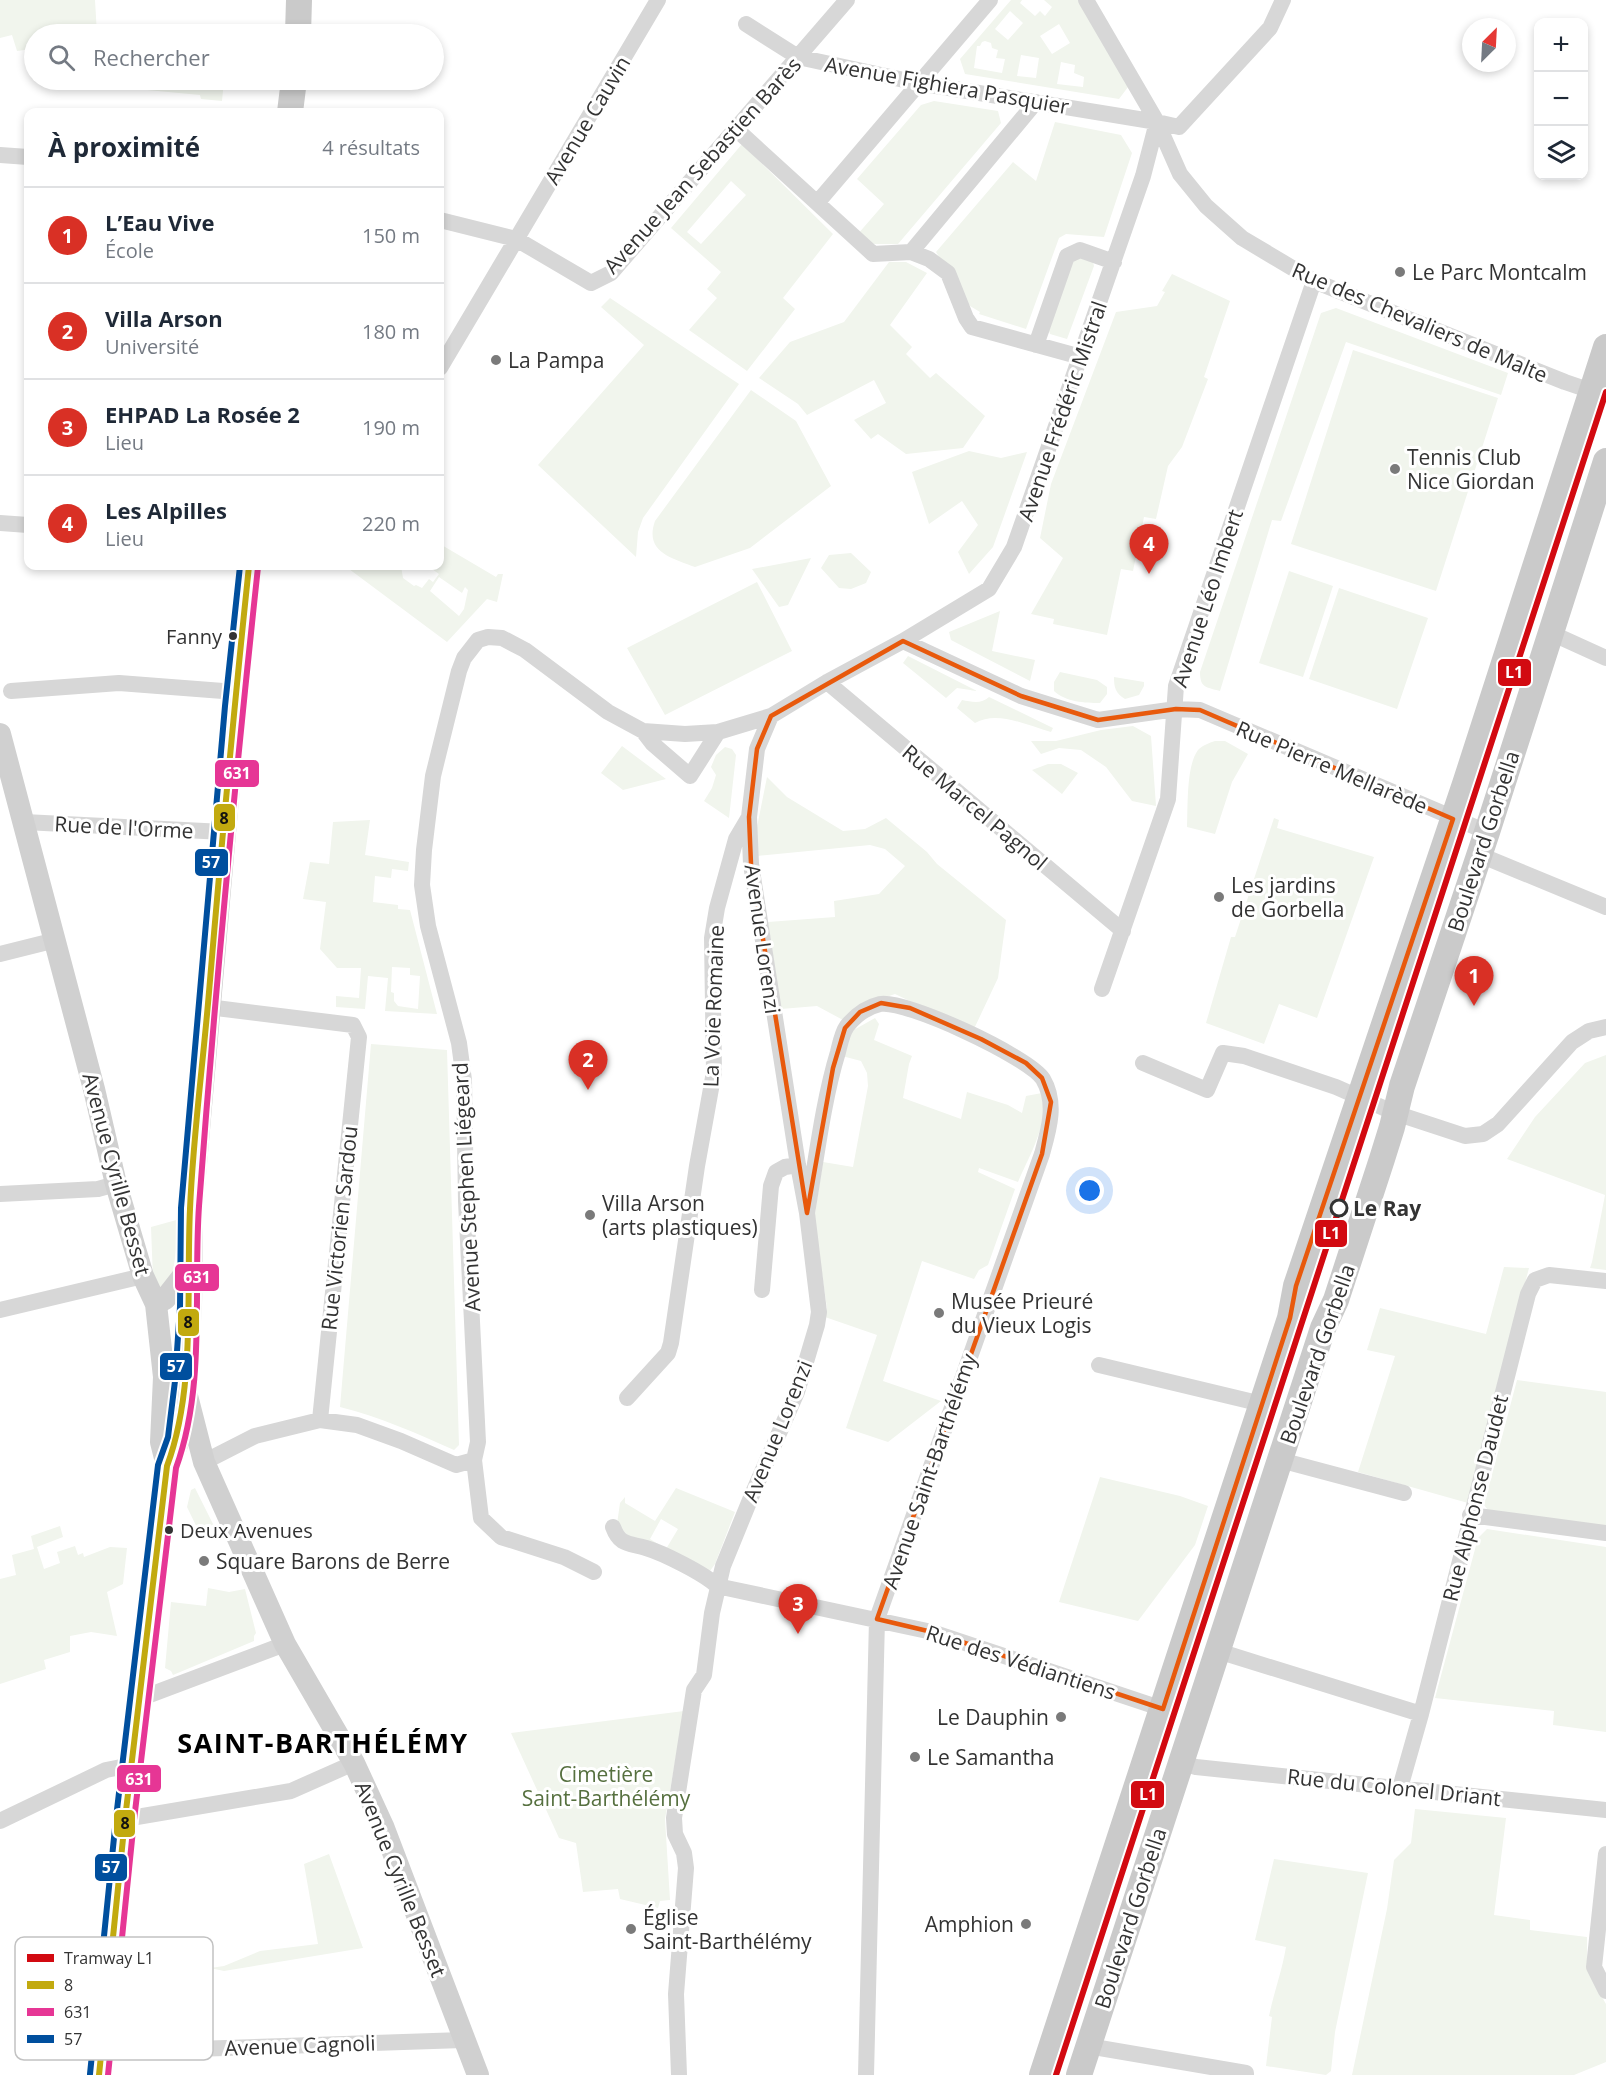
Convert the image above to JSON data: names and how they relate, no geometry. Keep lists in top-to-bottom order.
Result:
{
  "streets": {
    "main road": ["Boulevard Gorbella"],
    "street": [
      "Avenue Fighiera Pasquier",
      "Avenue Cauvin",
      "Avenue Jean Sebastien Barès",
      "Rue des Chevaliers de Malte",
      "Avenue Frédéric Mistral",
      "Avenue Léo Imbert",
      "Rue Pierre Mellarède",
      "Rue Marcel Pagnol",
      "Rue de l'Orme",
      "Avenue Lorenzi",
      "La Voie Romaine",
      "Avenue Cyrille Besset",
      "Avenue Stephen Liégeard",
      "Rue Victorien Sardou",
      "Avenue Saint-Barthélémy",
      "Rue Alphonse Daudet",
      "Rue des Védiantiens",
      "Rue du Colonel Driant",
      "Avenue Cagnoli"
    ]
  },
  "crossings": [
    ["Avenue Fighiera Pasquier", "Avenue Jean Sebastien Barès"],
    ["Avenue Fighiera Pasquier", "Rue des Chevaliers de Malte"],
    ["Avenue Fighiera Pasquier", "Avenue Frédéric Mistral"],
    ["Avenue Cauvin", "Avenue Jean Sebastien Barès"],
    ["Rue des Chevaliers de Malte", "Avenue Frédéric Mistral"],
    ["Rue des Chevaliers de Malte", "Avenue Léo Imbert"],
    ["Rue des Chevaliers de Malte", "Boulevard Gorbella"],
    ["Avenue Frédéric Mistral", "Rue Pierre Mellarède"],
    ["Avenue Frédéric Mistral", "Rue Marcel Pagnol"],
    ["Avenue Frédéric Mistral", "Avenue Lorenzi"],
    ["Avenue Frédéric Mistral", "Avenue Stephen Liégeard"],
    ["Avenue Léo Imbert", "Rue Pierre Mellarède"],
    ["Avenue Léo Imbert", "Rue Marcel Pagnol"],
    ["Rue Pierre Mellarède", "Boulevard Gorbella"],
    ["Rue de l'Orme", "Avenue Cyrille Besset"],
    ["Boulevard Gorbella", "Rue des Védiantiens"],
    ["Boulevard Gorbella", "Rue du Colonel Driant"],
    ["Avenue Lorenzi", "La Voie Romaine"],
    ["Avenue Lorenzi", "Avenue Stephen Liégeard"],
    ["Avenue Lorenzi", "Avenue Saint-Barthélémy"],
    ["Avenue Lorenzi", "Rue des Védiantiens"],
    ["Avenue Cyrille Besset", "Avenue Cagnoli"],
    ["Avenue Saint-Barthélémy", "Rue des Védiantiens"],
    ["Rue Alphonse Daudet", "Rue du Colonel Driant"]
  ],
  "districts": ["SAINT-BARTHÉLÉMY"],
  "parks": ["Cimetière Saint-Barthélémy"],
  "places": [
    "Le Parc Montcalm",
    "La Pampa",
    "Tennis Club Nice Giordan",
    "Fanny",
    "Les jardins de Gorbella",
    "Le Ray",
    "Villa Arson (arts plastiques)",
    "Musée Prieuré du Vieux Logis",
    "Deux Avenues",
    "Square Barons de Berre",
    "Le Dauphin",
    "Le Samantha",
    "Amphion",
    "Église Saint-Barthélémy"
  ],
  "lines": [
    "tram line L1",
    "transit line 8",
    "transit line 631",
    "transit line 57"
  ],
  "legend": [
    "Tramway L1",
    "8",
    "631",
    "57"
  ],
  "north": "top right",
  "page": {
    "map_buttons": ["+", "−"],
    "search": "Rechercher",
    "heading": ["À proximité", "4 résultats"],
    "list": [
      {
        "mark": "1",
        "name": "L’Eau Vive",
        "note": "École",
        "value": "150 m"
      },
      {
        "mark": "2",
        "name": "Villa Arson",
        "note": "Université",
        "value": "180 m"
      },
      {
        "mark": "3",
        "name": "EHPAD La Rosée 2",
        "note": "Lieu",
        "value": "190 m"
      },
      {
        "mark": "4",
        "name": "Les Alpilles",
        "note": "Lieu",
        "value": "220 m"
      }
    ],
    "pins": [
      "4",
      "1",
      "2",
      "3"
    ]
  }
}
